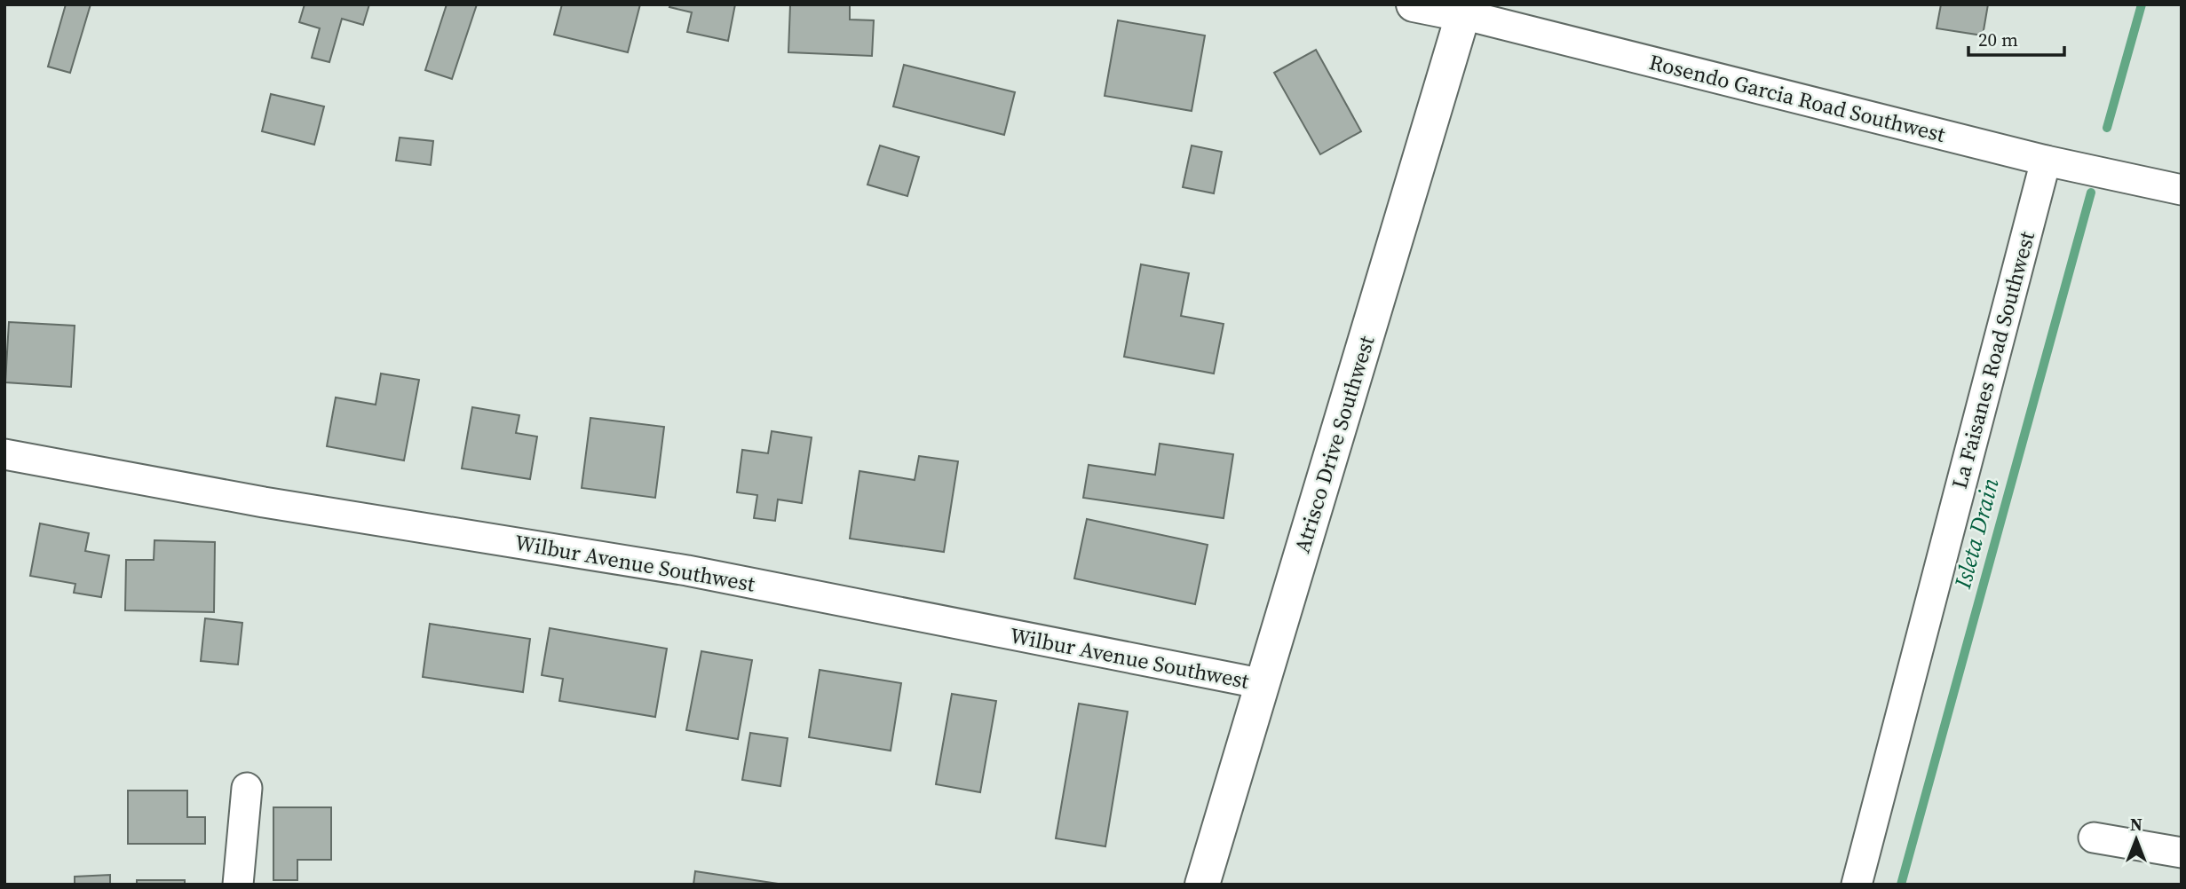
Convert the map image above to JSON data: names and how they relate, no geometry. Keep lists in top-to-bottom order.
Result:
{
  "streets": {
    "street": [
      "Rosendo Garcia Road Southwest",
      "La Faisanes Road Southwest",
      "Atrisco Drive Southwest",
      "Wilbur Avenue Southwest"
    ]
  },
  "crossings": [
    ["Rosendo Garcia Road Southwest", "La Faisanes Road Southwest"],
    ["Rosendo Garcia Road Southwest", "Atrisco Drive Southwest"],
    ["Atrisco Drive Southwest", "Wilbur Avenue Southwest"]
  ],
  "water": ["Isleta Drain"],
  "scale_bar": "20 m",
  "north": "top"
}
